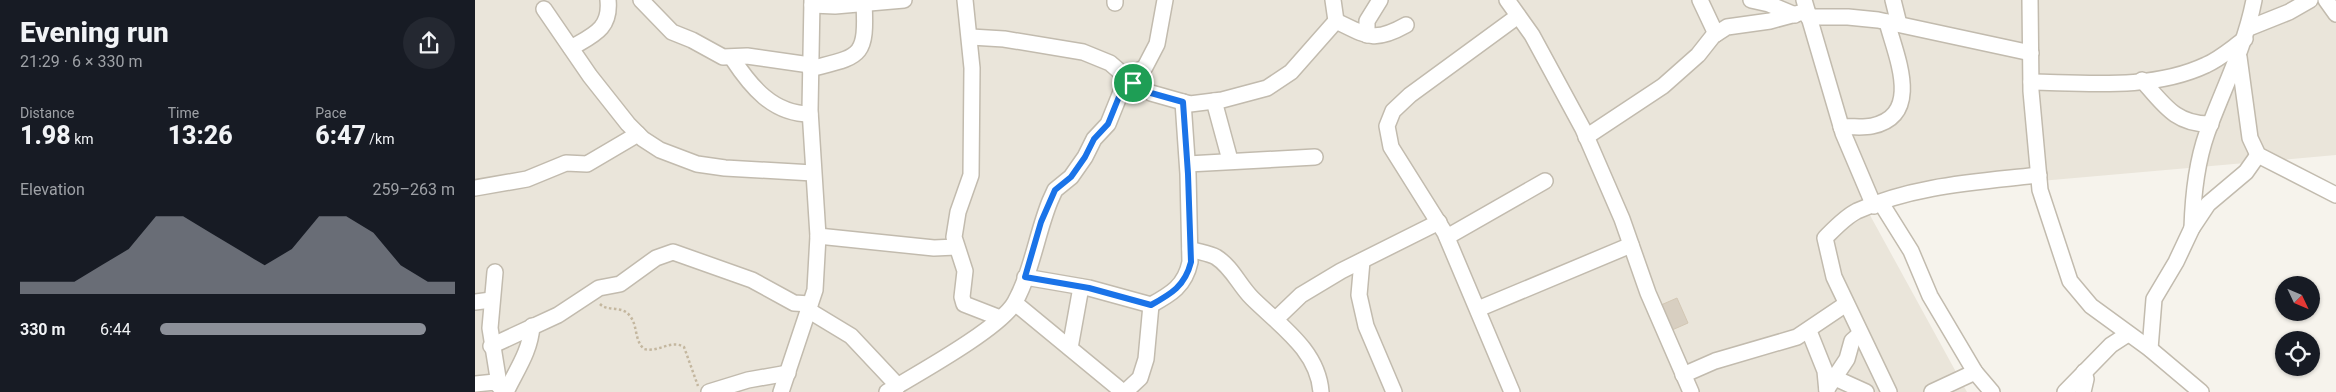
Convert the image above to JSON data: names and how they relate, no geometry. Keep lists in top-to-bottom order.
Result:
{
  "north": "bottom right",
  "page": {
    "heading": ["Evening run", "21:29 · 6 × 330 m"],
    "stats": [
      ["Distance", "1.98 km"],
      ["Time", "13:26"],
      ["Pace", "6:47 /km"]
    ],
    "chart": ["Elevation", "259–263 m"],
    "list": [
      {
        "name": "330 m",
        "note": "6:44"
      }
    ]
  }
}
